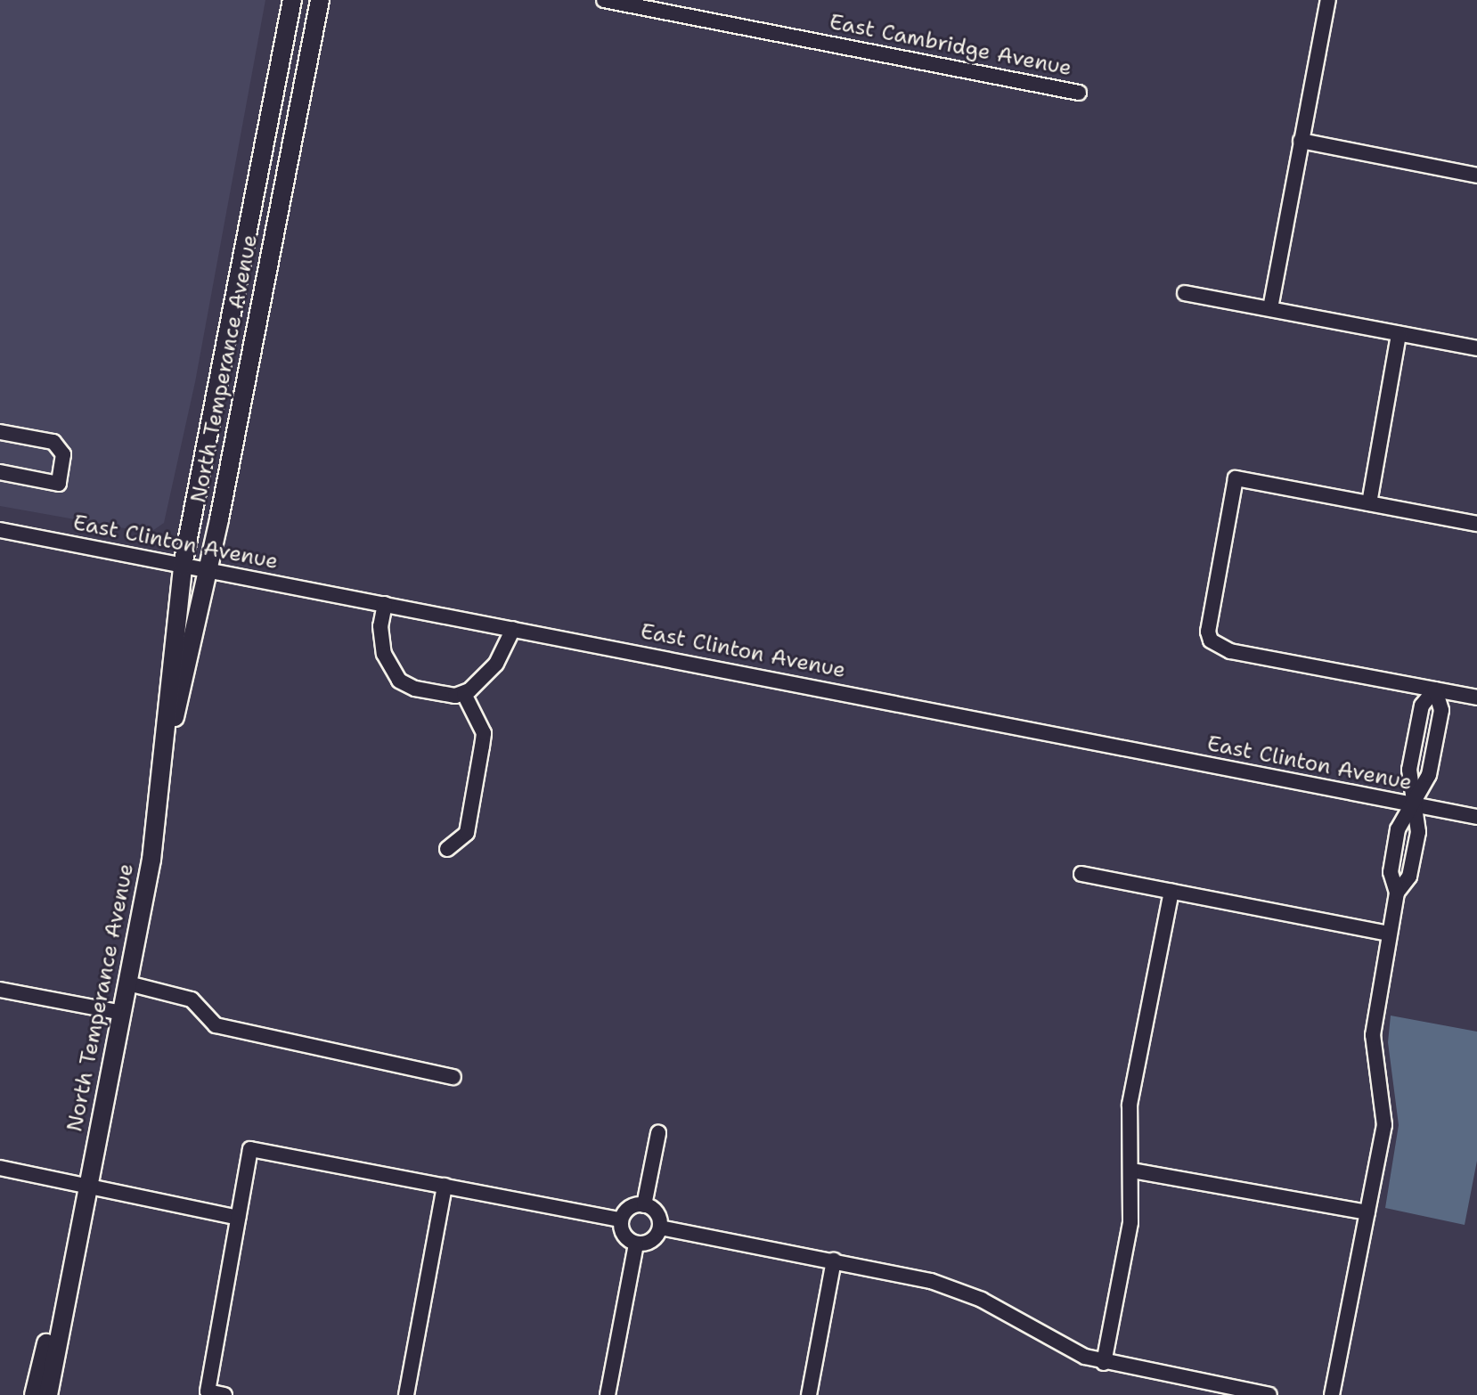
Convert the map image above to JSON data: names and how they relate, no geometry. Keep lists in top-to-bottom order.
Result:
{
  "streets": {
    "main road": ["North Temperance Avenue"],
    "street": ["East Cambridge Avenue", "East Clinton Avenue"]
  },
  "crossings": [
    ["North Temperance Avenue", "East Clinton Avenue"]
  ]
}
